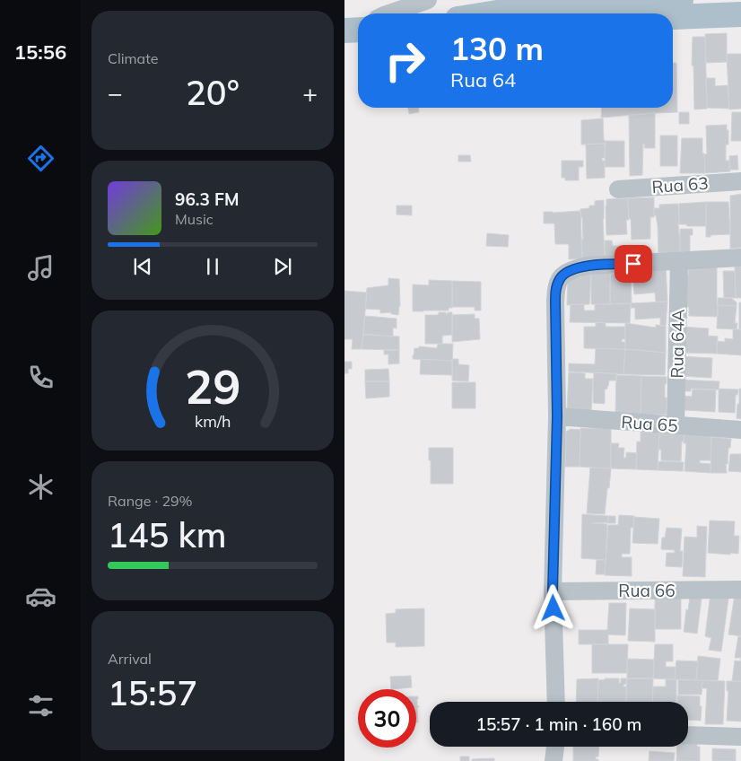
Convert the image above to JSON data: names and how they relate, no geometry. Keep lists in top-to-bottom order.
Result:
{
  "streets": {
    "street": [
      "Rua 63",
      "Rua 64A",
      "Rua 65",
      "Rua 66"
    ]
  },
  "crossings": [
    ["Rua 64A", "Rua 65"]
  ],
  "page": {
    "tabs": "15:56",
    "tile": [
      "Climate",
      ["Range · 29%", "145 km"],
      ["Arrival", "15:57"]
    ],
    "turn": ["130 m", "Rua 64"],
    "heat": ["−", "20°", "+"],
    "song": ["96.3 FM", "Music"],
    "limit": "30",
    "trip": "15:57 · 1 min · 160 m",
    "gauge": ["29", "km/h"]
  }
}
